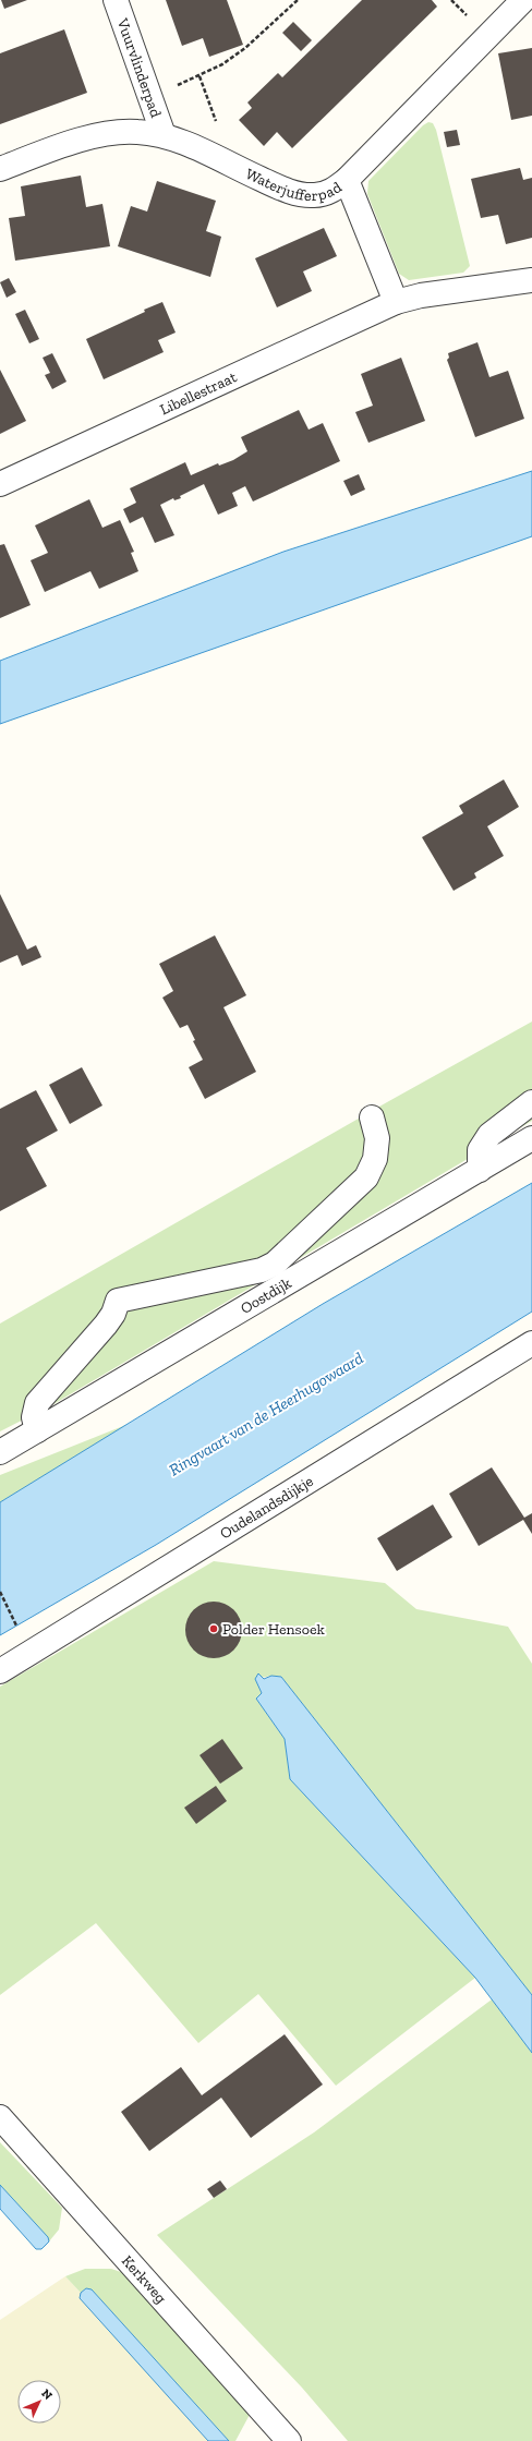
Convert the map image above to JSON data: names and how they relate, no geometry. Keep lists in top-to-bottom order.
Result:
{
  "streets": {
    "street": [
      "Vuurvlinderpad",
      "Waterjufferpad",
      "Libellestraat",
      "Oostdijk",
      "Oudelandsdijkje",
      "Kerkweg"
    ]
  },
  "crossings": [
    ["Vuurvlinderpad", "Waterjufferpad"]
  ],
  "water": ["Ringvaart van de Heerhugowaard"],
  "places": ["Polder Hensoek"],
  "north": "top right"
}
